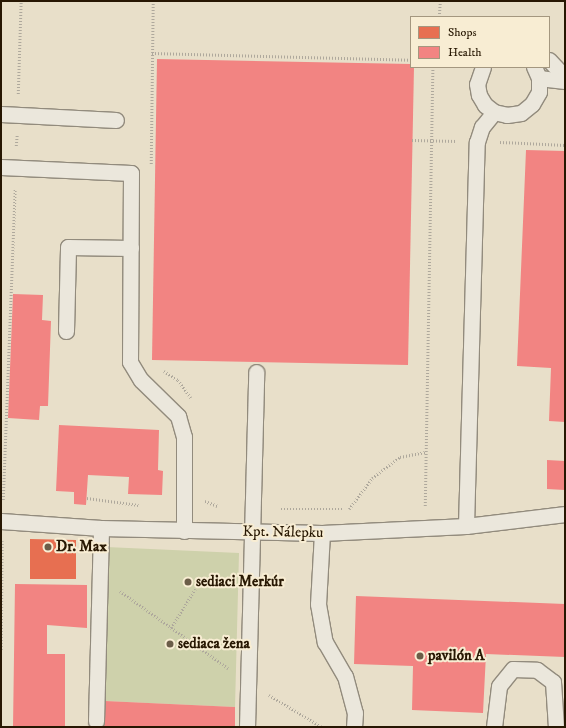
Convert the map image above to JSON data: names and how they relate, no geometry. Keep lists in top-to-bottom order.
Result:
{
  "streets": {
    "lane": ["Kpt. Nálepku"]
  },
  "places": [
    "Dr. Max",
    "sediaci Merkúr",
    "sediaca žena",
    "pavilón A"
  ],
  "legend": ["Shops", "Health"]
}
